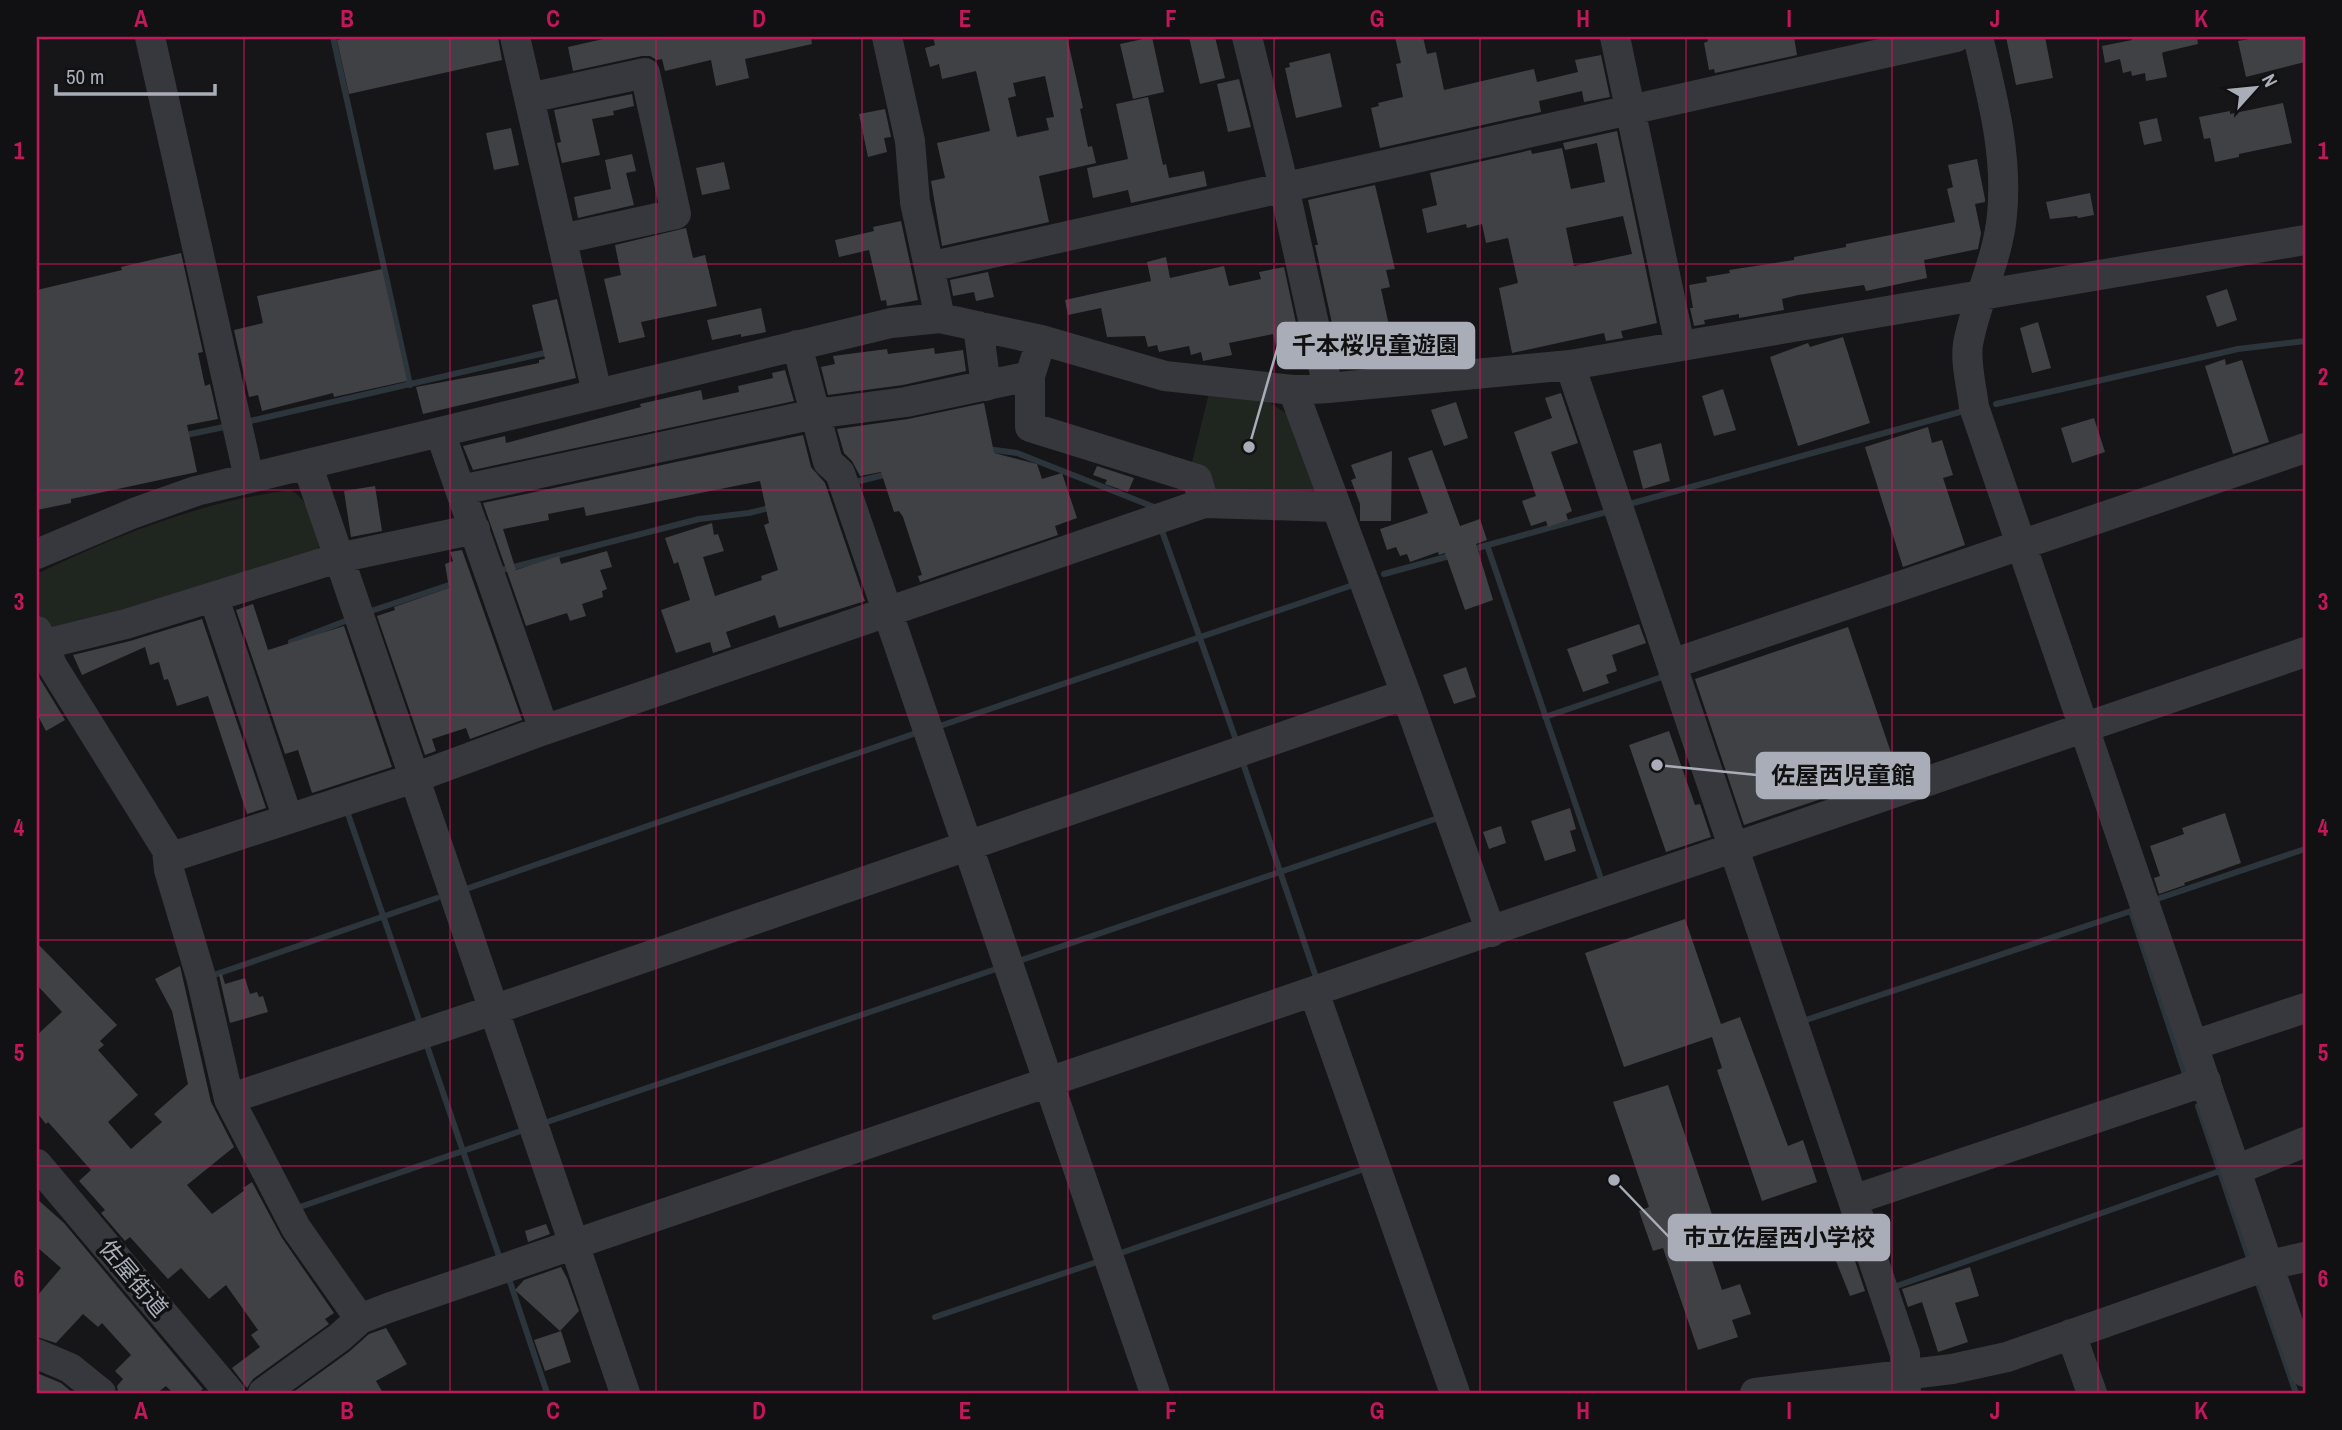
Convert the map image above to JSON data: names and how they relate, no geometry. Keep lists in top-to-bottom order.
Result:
{
  "streets": {
    "street": ["佐屋街道"]
  },
  "places": ["千本桜児童遊園", "佐屋西児童館", "市立佐屋西小学校"],
  "scale_bar": "50 m",
  "north": "top right",
  "grid": {
    "columns": [
      "A",
      "B",
      "C",
      "D",
      "E",
      "F",
      "G",
      "H",
      "I",
      "J",
      "K"
    ],
    "rows": [
      "1",
      "2",
      "3",
      "4",
      "5",
      "6"
    ]
  }
}
